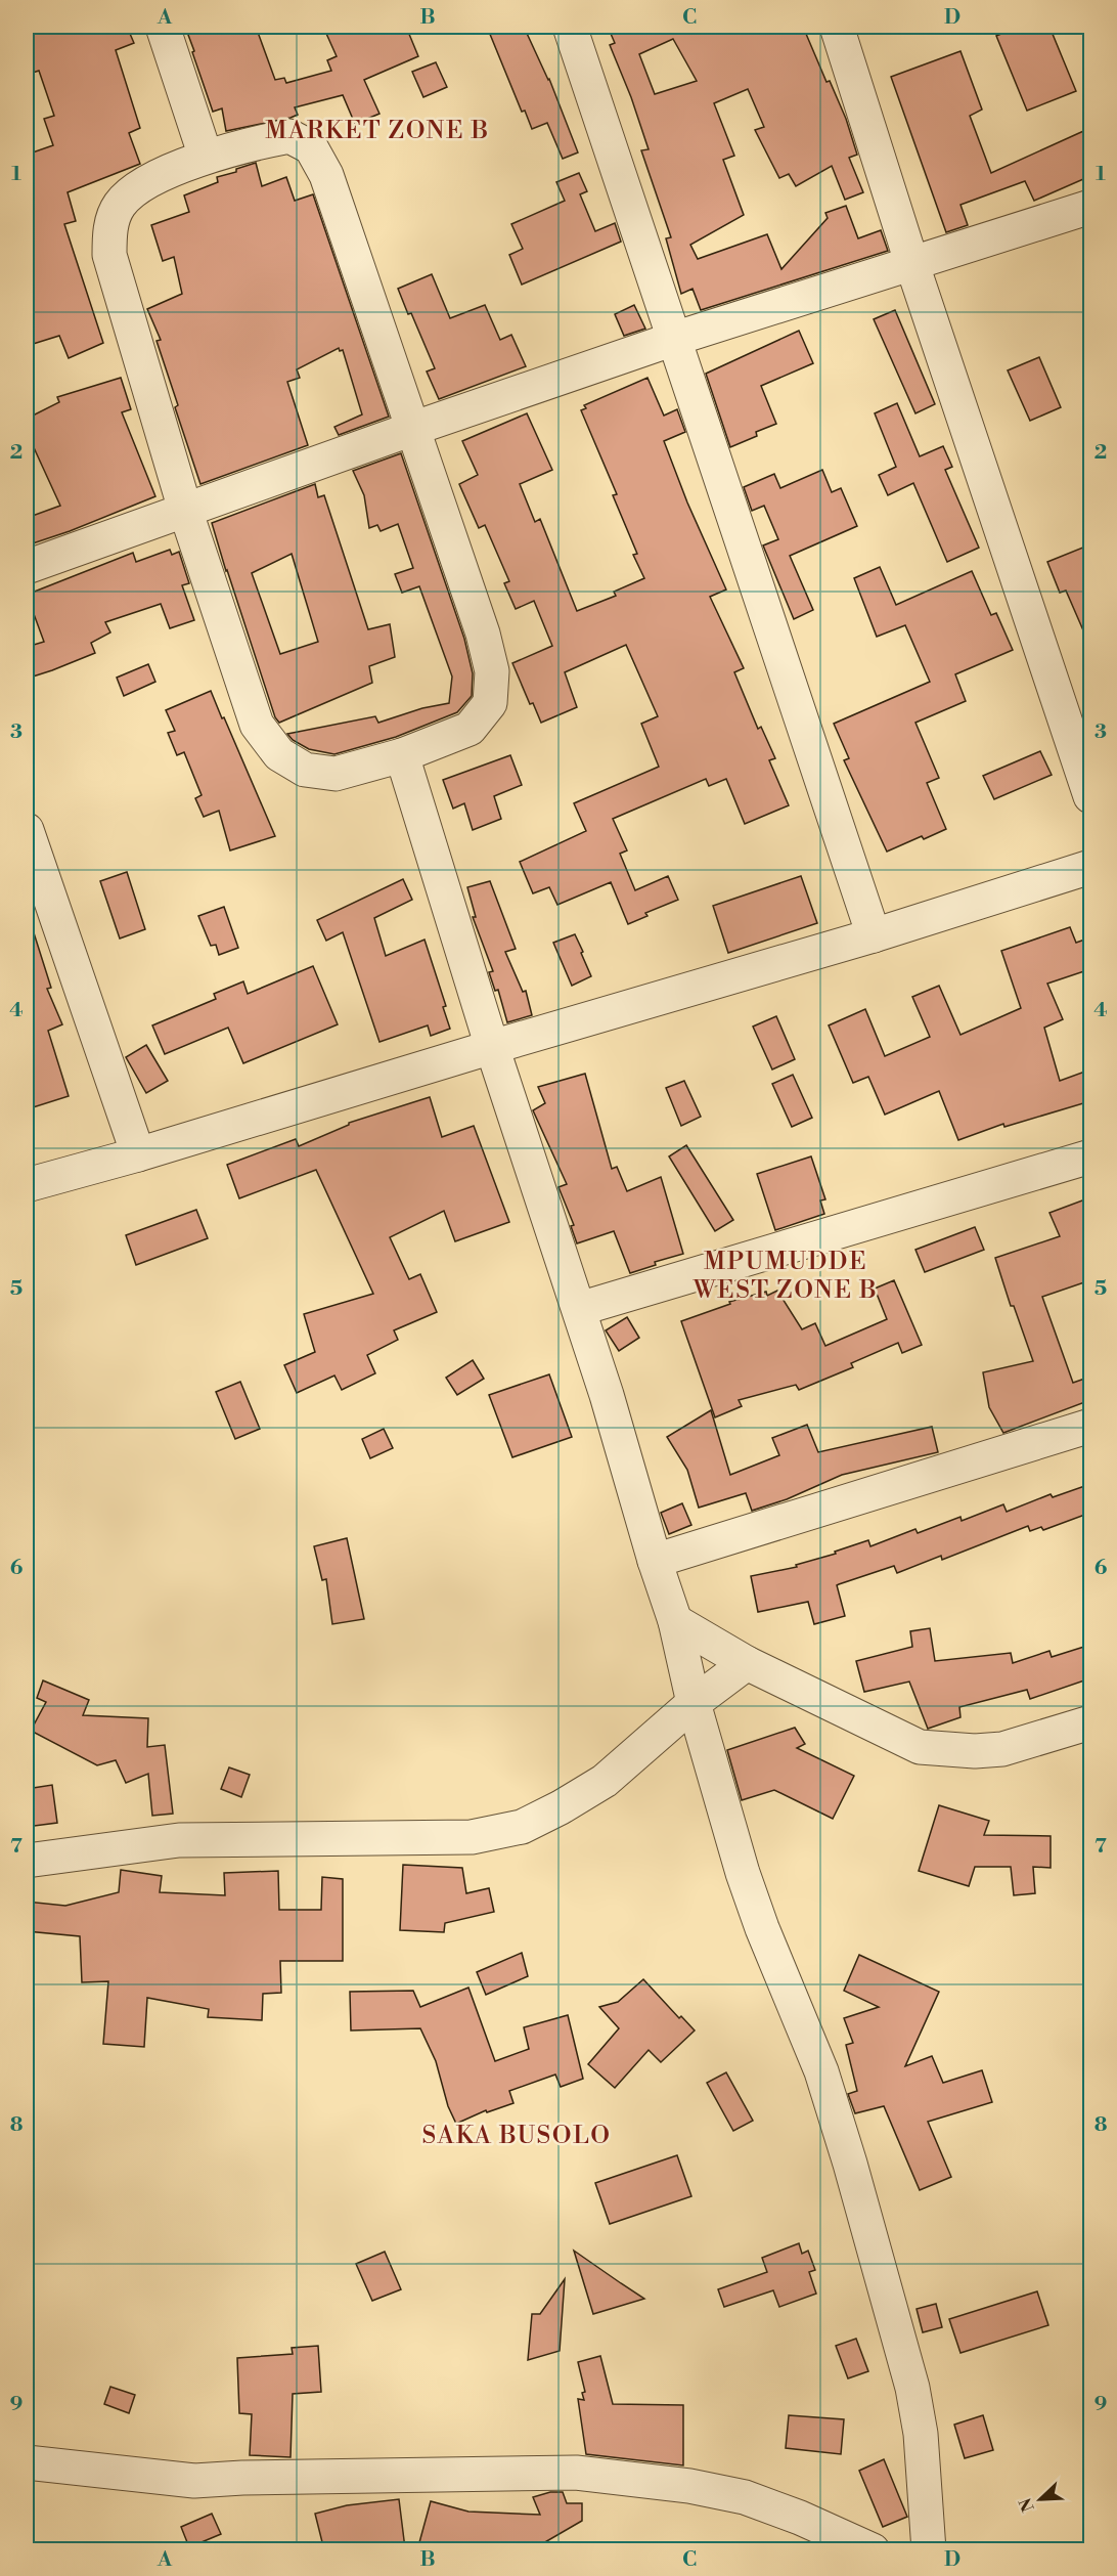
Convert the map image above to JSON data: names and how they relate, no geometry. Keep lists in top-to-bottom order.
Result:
{
  "districts": ["MARKET ZONE B", "MPUMUDDE WEST ZONE B", "SAKA BUSOLO"],
  "north": "bottom left",
  "grid": {
    "columns": [
      "A",
      "B",
      "C",
      "D"
    ],
    "rows": [
      "1",
      "2",
      "3",
      "4",
      "5",
      "6",
      "7",
      "8",
      "9"
    ]
  }
}
